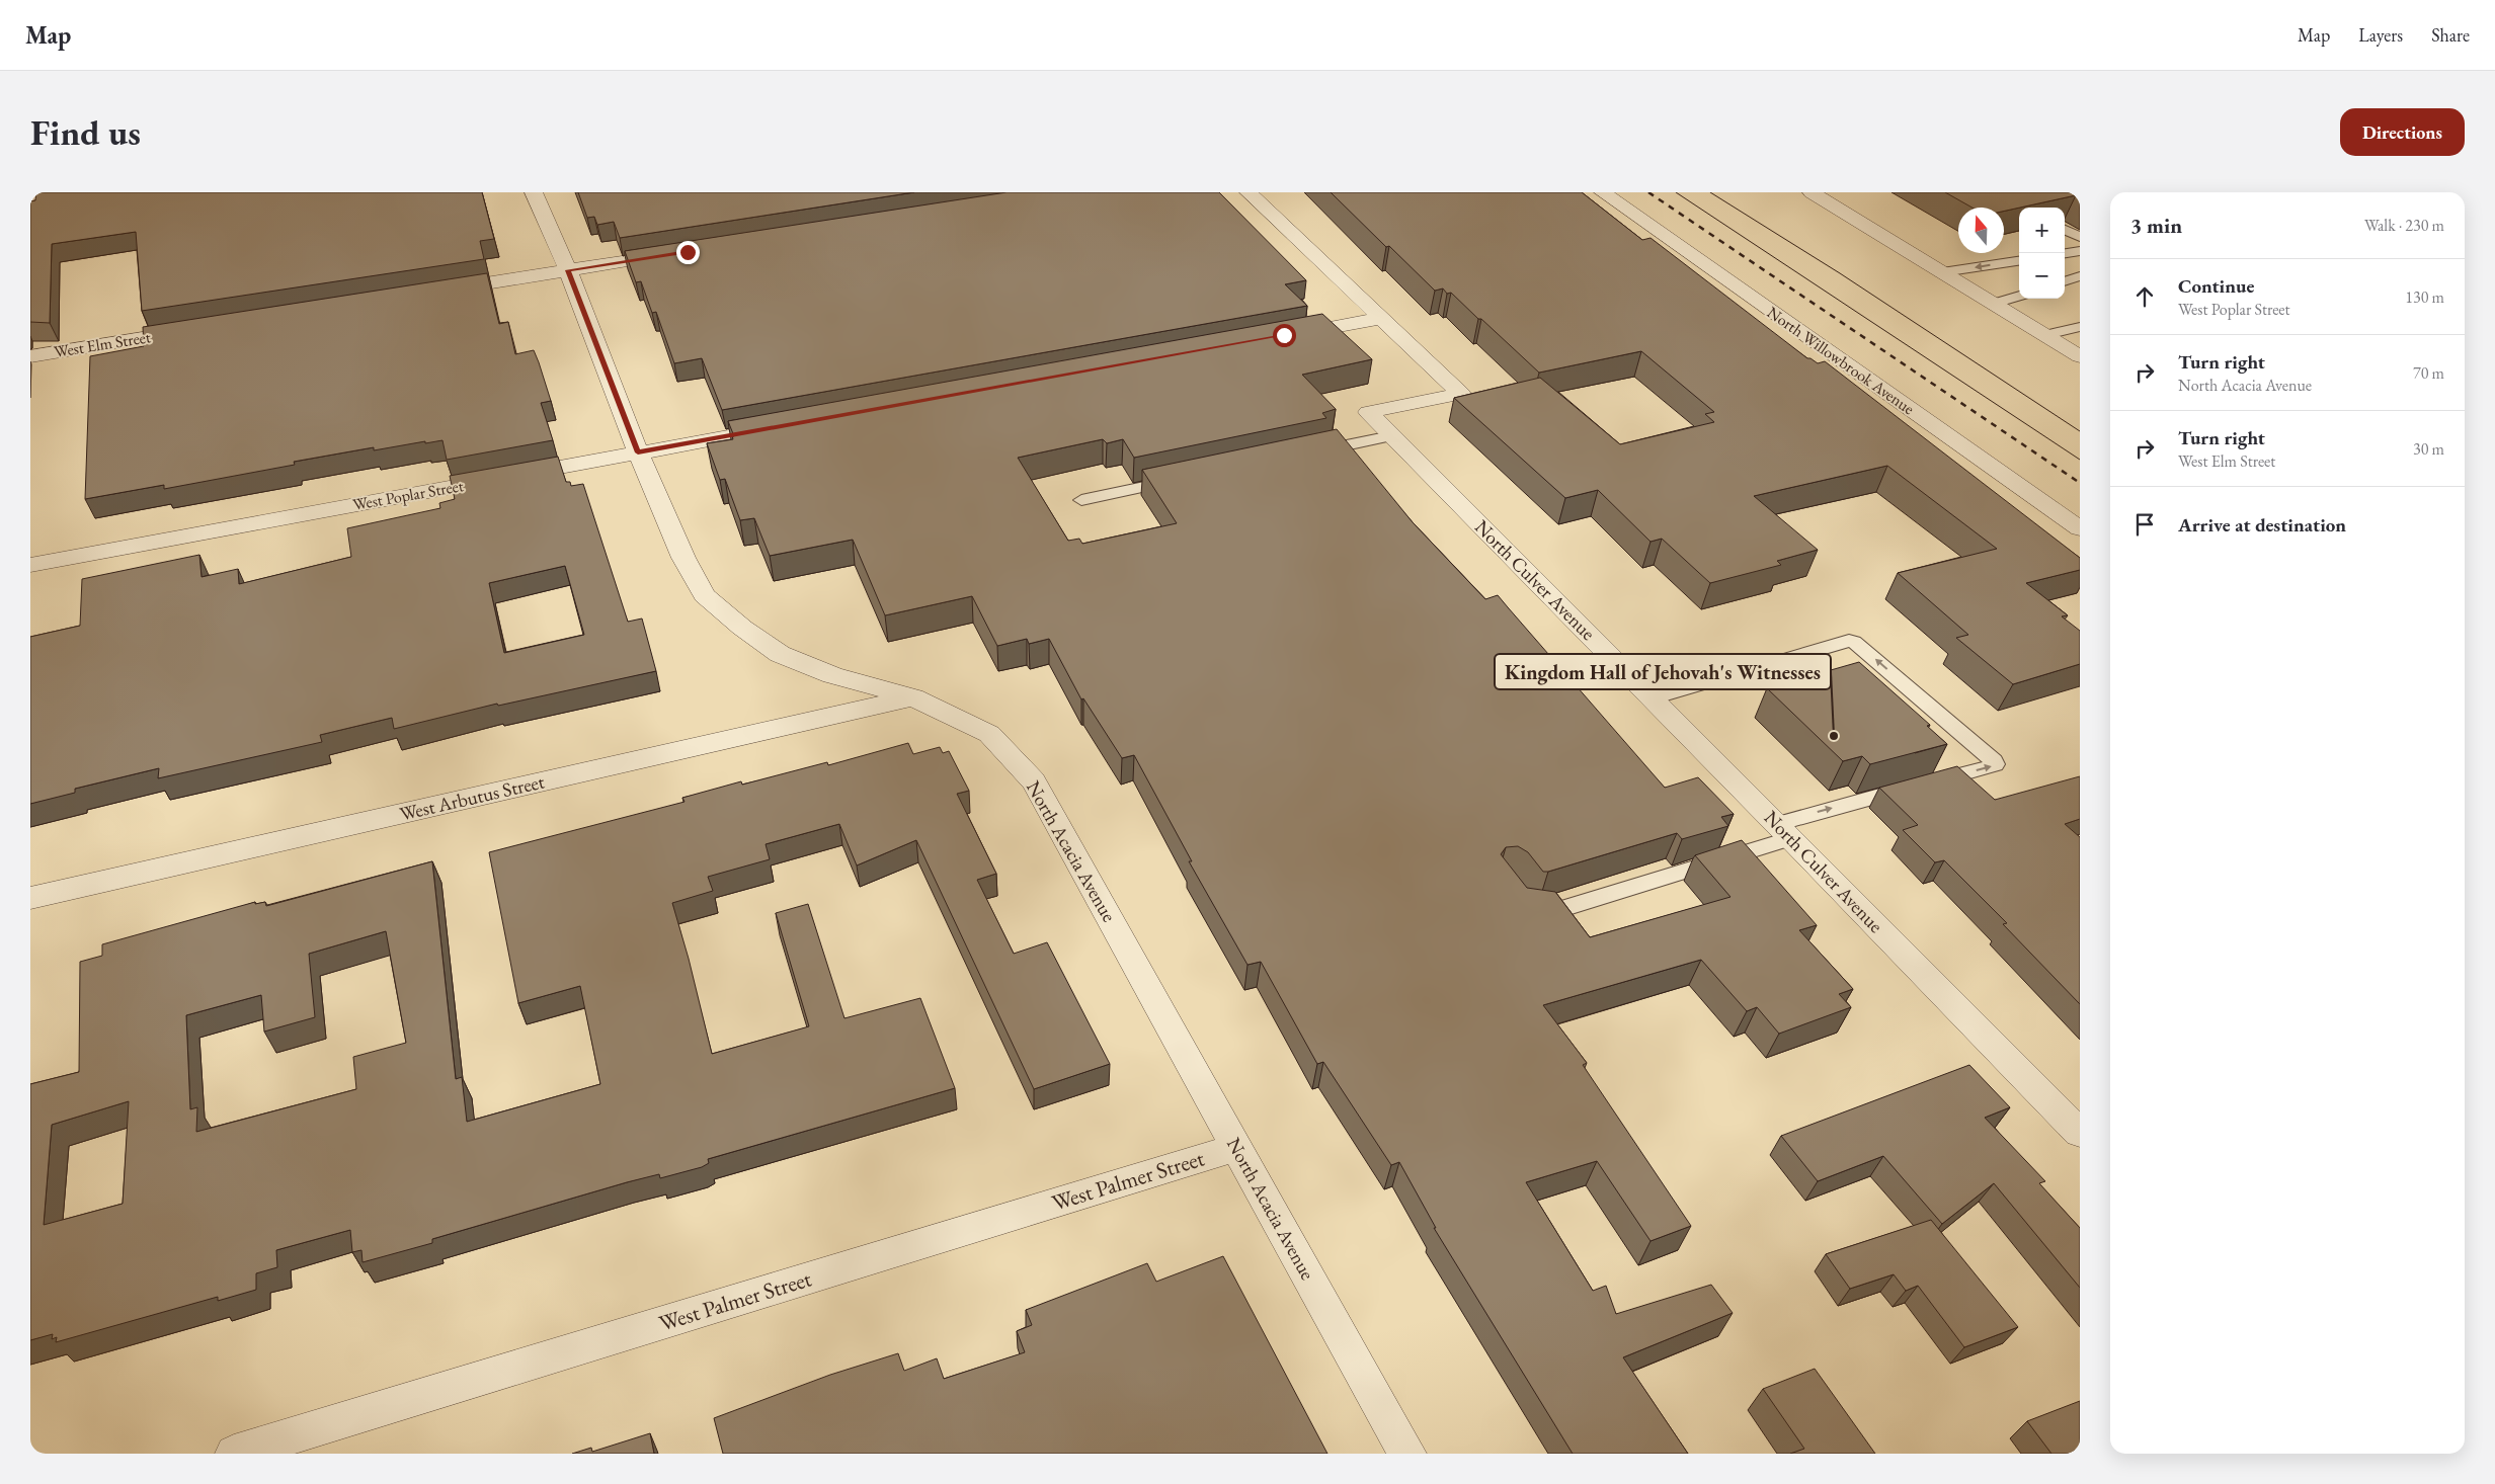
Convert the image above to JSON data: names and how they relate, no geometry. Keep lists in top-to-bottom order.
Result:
{
  "streets": {
    "street": [
      "West Elm Street",
      "North Willowbrook Avenue",
      "West Poplar Street",
      "North Culver Avenue",
      "West Arbutus Street",
      "North Acacia Avenue",
      "West Palmer Street"
    ]
  },
  "crossings": [
    ["West Poplar Street", "North Acacia Avenue"],
    ["West Arbutus Street", "North Acacia Avenue"],
    ["North Acacia Avenue", "West Palmer Street"]
  ],
  "places": ["Kingdom Hall of Jehovah's Witnesses"],
  "north": "top",
  "page": {
    "header": "Map",
    "nav": ["Map", "Layers", "Share"],
    "buttons": "Directions",
    "title": "Find us",
    "heading": ["3 min", "Walk · 230 m"],
    "map_buttons": ["+", "−"],
    "list": [
      ["Continue", "West Poplar Street", "130 m"],
      ["Turn right", "North Acacia Avenue", "70 m"],
      ["Turn right", "West Elm Street", "30 m"],
      "Arrive at destination"
    ]
  }
}
